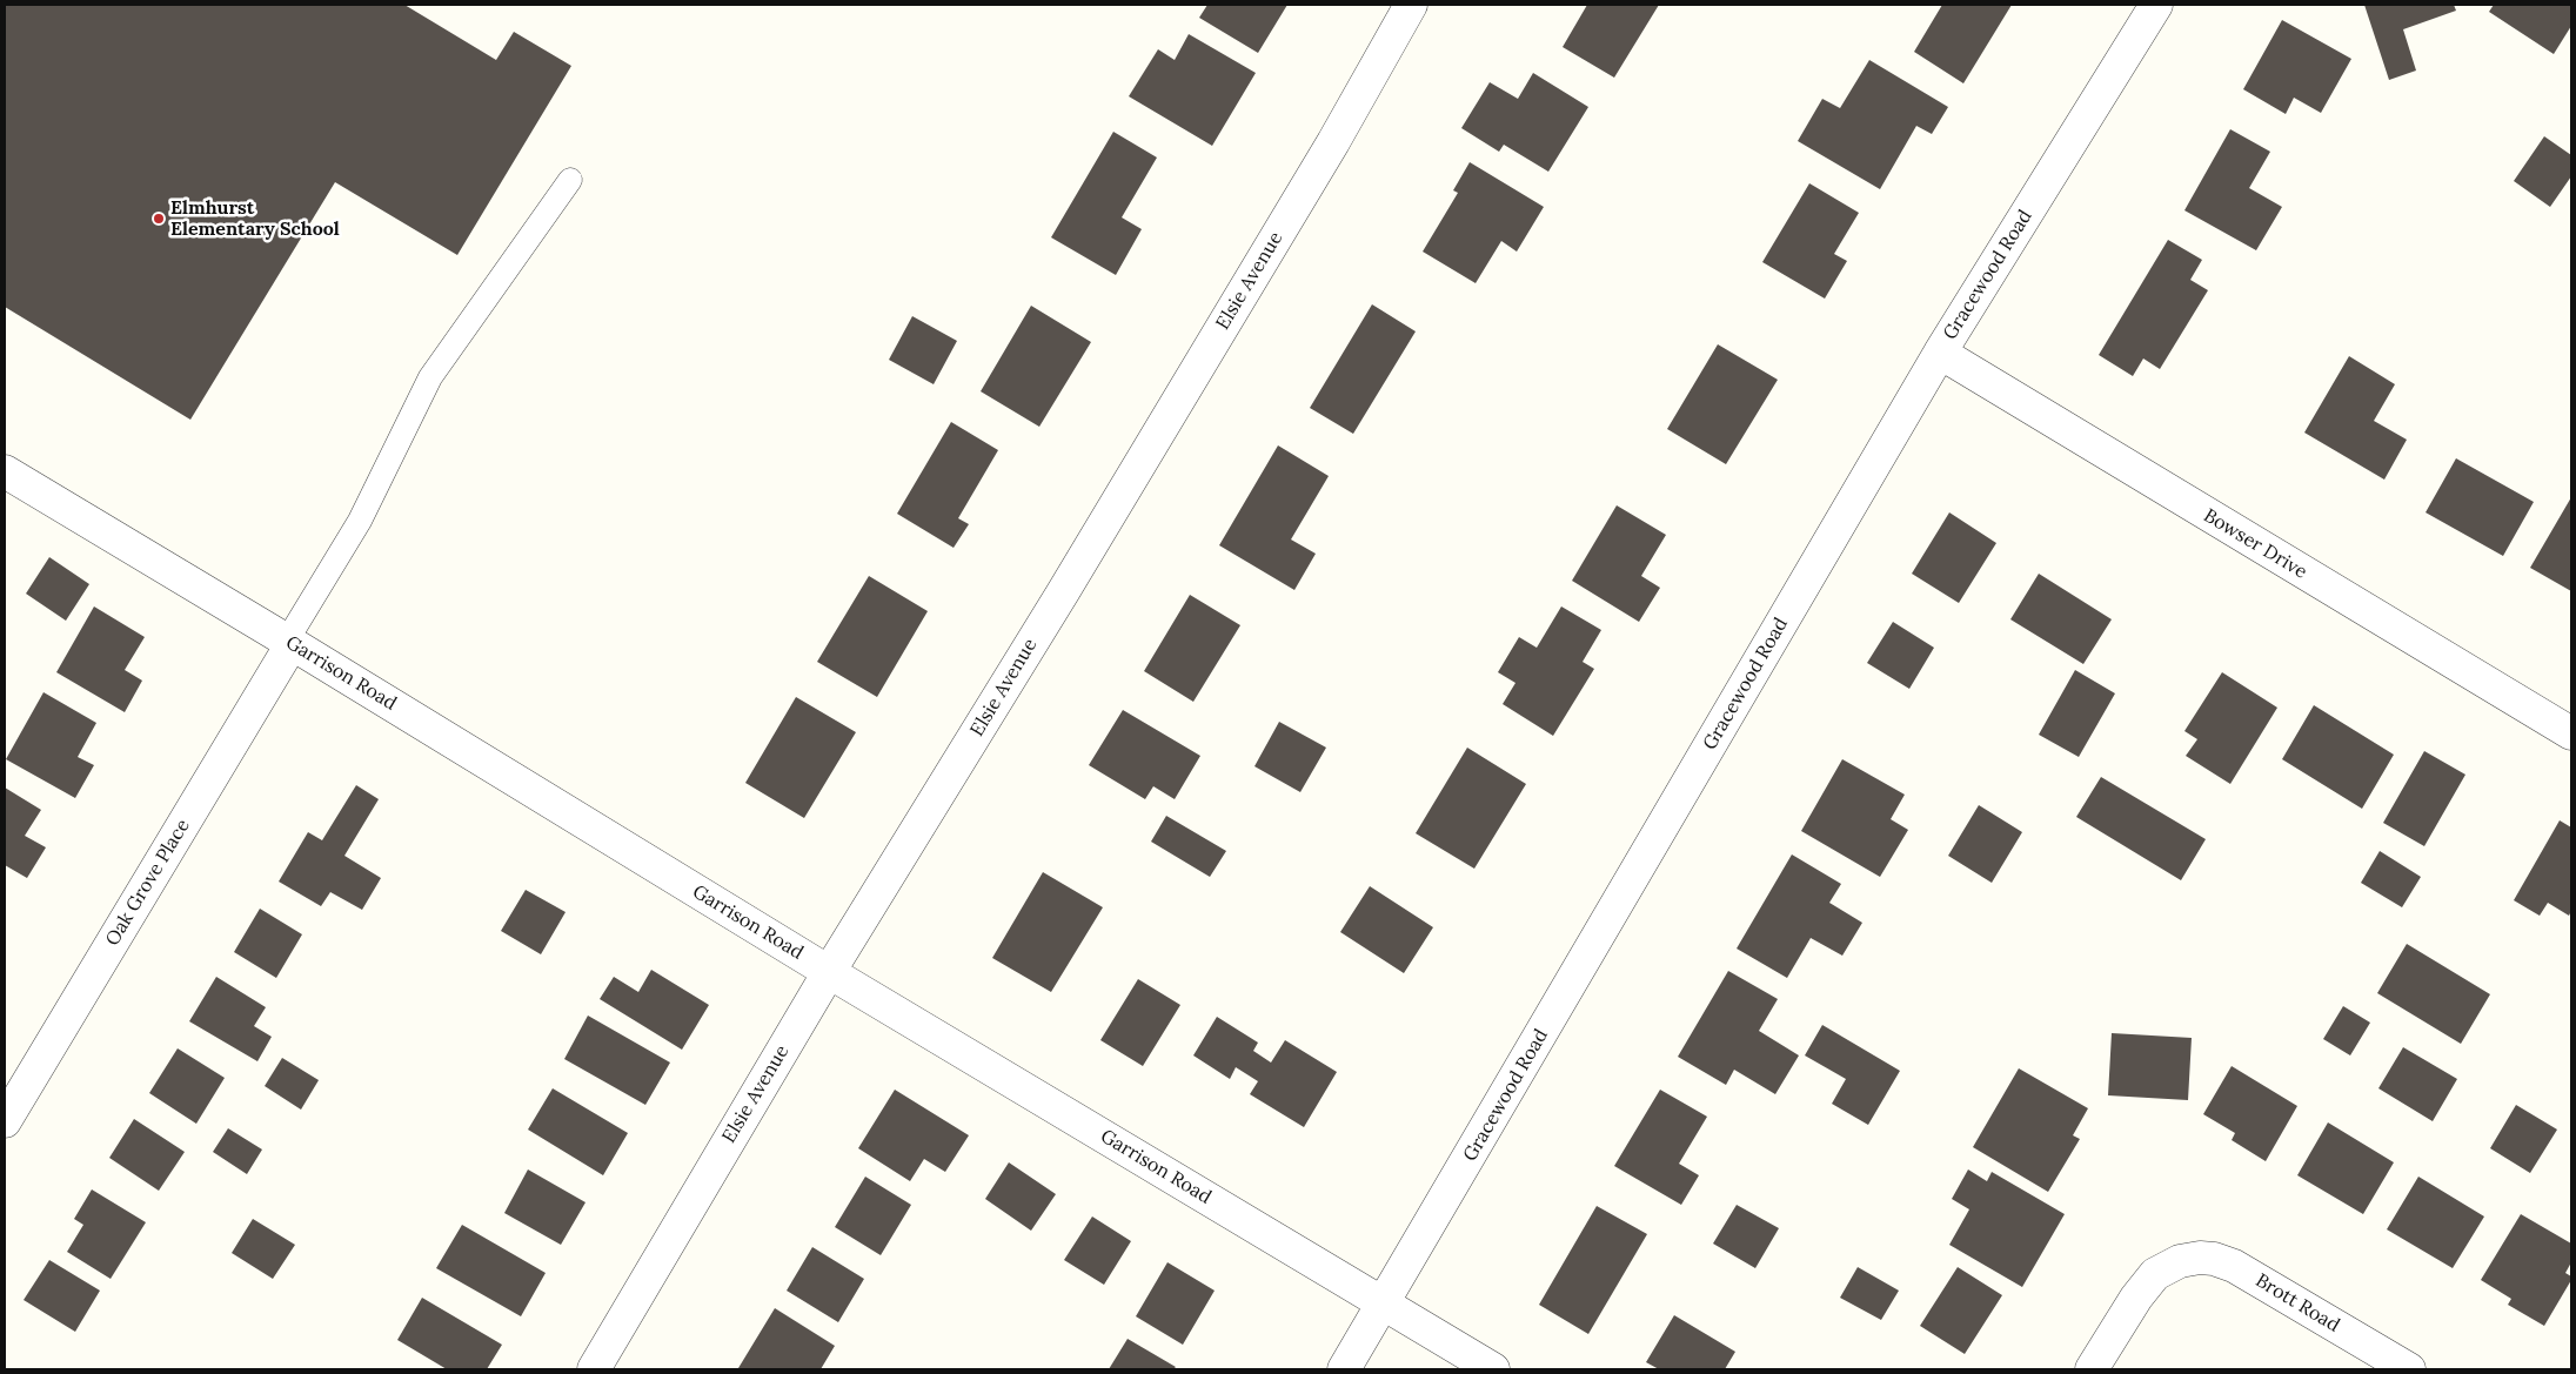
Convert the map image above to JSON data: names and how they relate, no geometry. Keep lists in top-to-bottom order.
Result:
{
  "streets": {
    "street": [
      "Gracewood Road",
      "Elsie Avenue",
      "Bowser Drive",
      "Garrison Road",
      "Oak Grove Place",
      "Brott Road"
    ]
  },
  "crossings": [
    ["Gracewood Road", "Bowser Drive"],
    ["Gracewood Road", "Garrison Road"],
    ["Elsie Avenue", "Garrison Road"],
    ["Garrison Road", "Oak Grove Place"]
  ],
  "places": ["Elmhurst Elementary School"]
}
